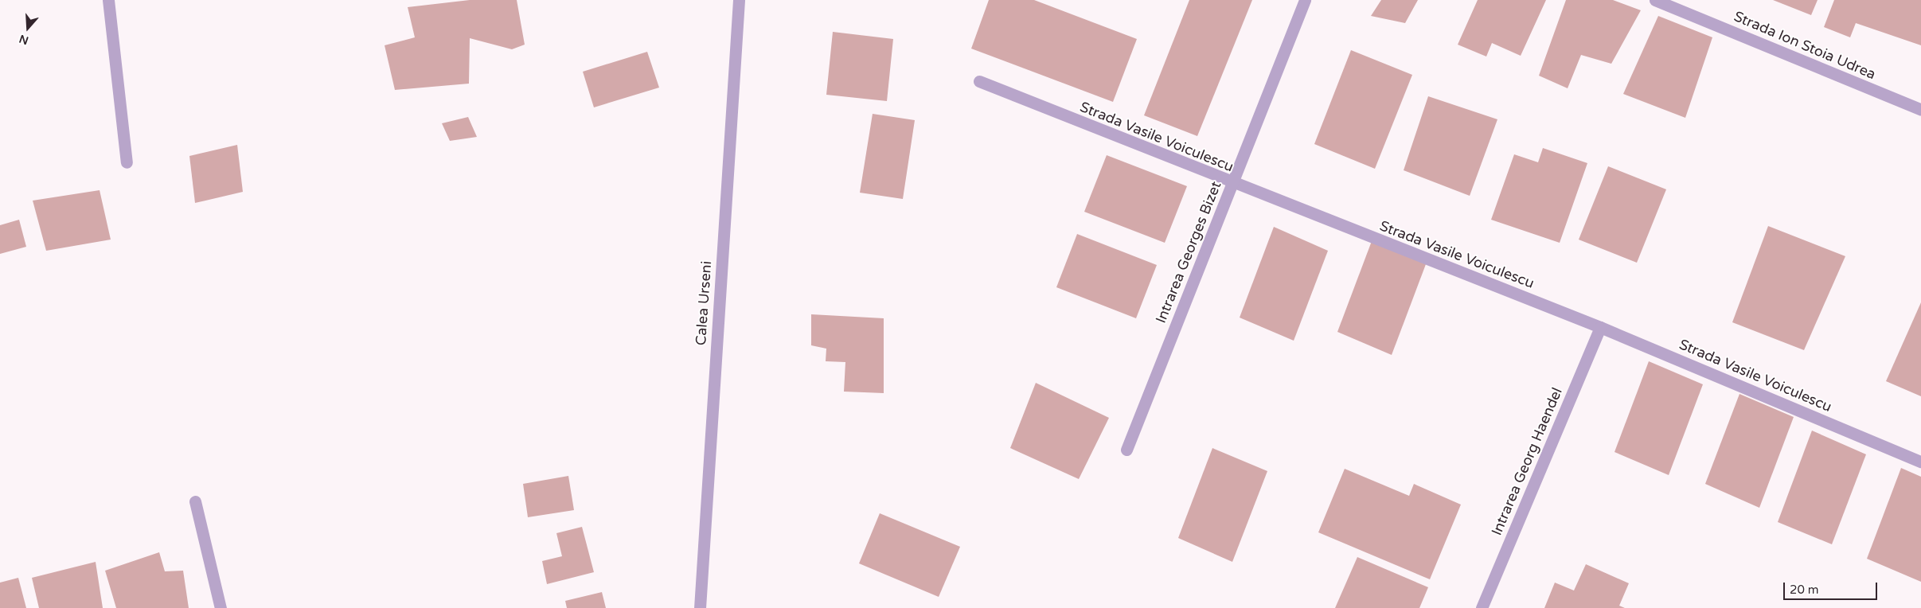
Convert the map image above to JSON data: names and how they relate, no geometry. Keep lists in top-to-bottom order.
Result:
{
  "streets": {
    "street": [
      "Strada Ion Stoia Udrea",
      "Strada Vasile Voiculescu",
      "Intrarea Georges Bizet",
      "Calea Urseni",
      "Intrarea Georg Haendel"
    ]
  },
  "crossings": [
    ["Strada Vasile Voiculescu", "Intrarea Georges Bizet"],
    ["Strada Vasile Voiculescu", "Intrarea Georg Haendel"]
  ],
  "scale_bar": "20 m",
  "north": "bottom"
}
